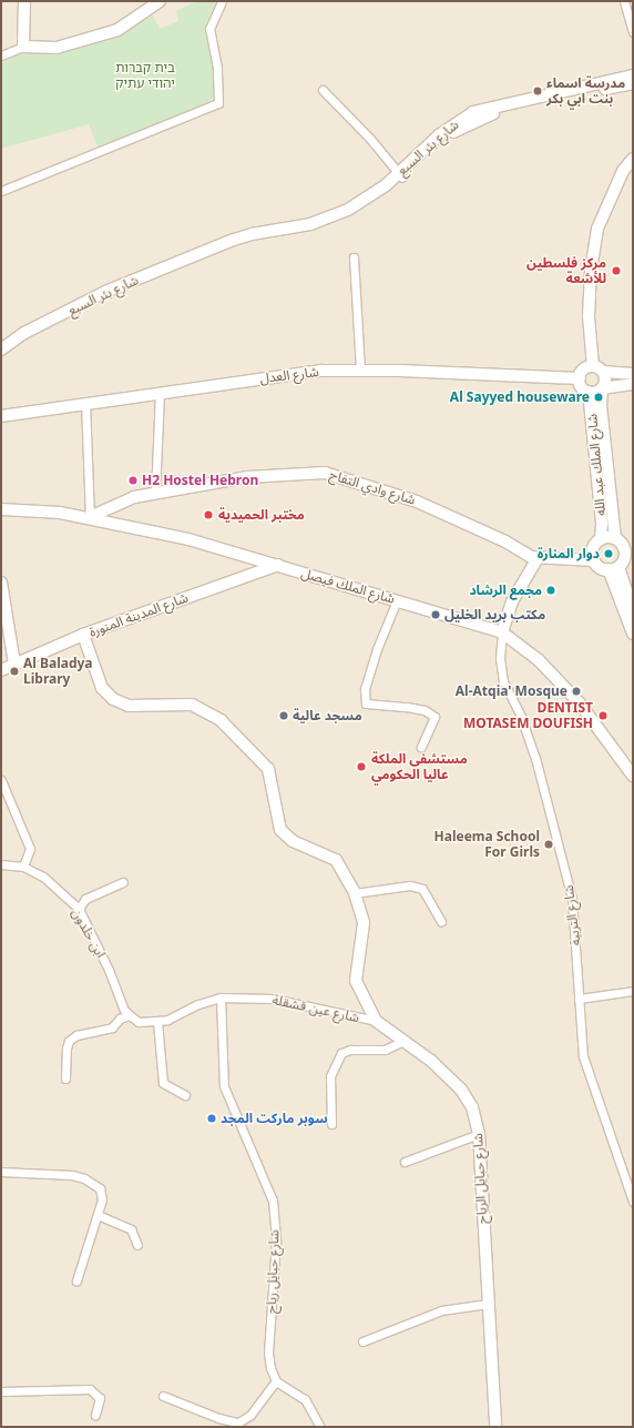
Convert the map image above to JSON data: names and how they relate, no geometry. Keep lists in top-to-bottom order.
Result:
{
  "streets": {
    "street": [
      "شارع بئر السبع",
      "شارع العدل",
      "شارع الملك عبد الله",
      "شارع وادي التفاح",
      "شارع الملك فيصل",
      "شارع المدينة المنورة",
      "شارع التربية",
      "ابن خلدون",
      "شارع عين قشقلة",
      "شارع حبايل الرياح",
      "شارع حبايل رياح"
    ]
  },
  "crossings": [
    ["شارع العدل", "شارع الملك عبد الله"],
    ["شارع الملك عبد الله", "شارع وادي التفاح"],
    ["شارع وادي التفاح", "شارع الملك فيصل"],
    ["شارع الملك فيصل", "شارع المدينة المنورة"],
    ["شارع الملك فيصل", "شارع التربية"],
    ["شارع المدينة المنورة", "شارع حبايل الرياح"],
    ["ابن خلدون", "شارع عين قشقلة"],
    ["شارع عين قشقلة", "شارع حبايل الرياح"],
    ["شارع عين قشقلة", "شارع حبايل رياح"]
  ],
  "parks": ["בית קברות יהודי עתיק"],
  "places": [
    "مدرسة اسماء بنت ابي بكر",
    "مركز فلسطين للأشعة",
    "Al Sayyed houseware",
    "H2 Hostel Hebron",
    "مختبر الحميدية",
    "دوار المنارة",
    "مجمع الرشاد",
    "مكتب بريد الخليل",
    "Al Baladya Library",
    "Al-Atqia' Mosque",
    "مسجد عالية",
    "DENTIST MOTASEM DOUFISH",
    "مستشفى الملكة عاليا الحكومي",
    "Haleema School For Girls",
    "سوبر ماركت المجد"
  ]
}
